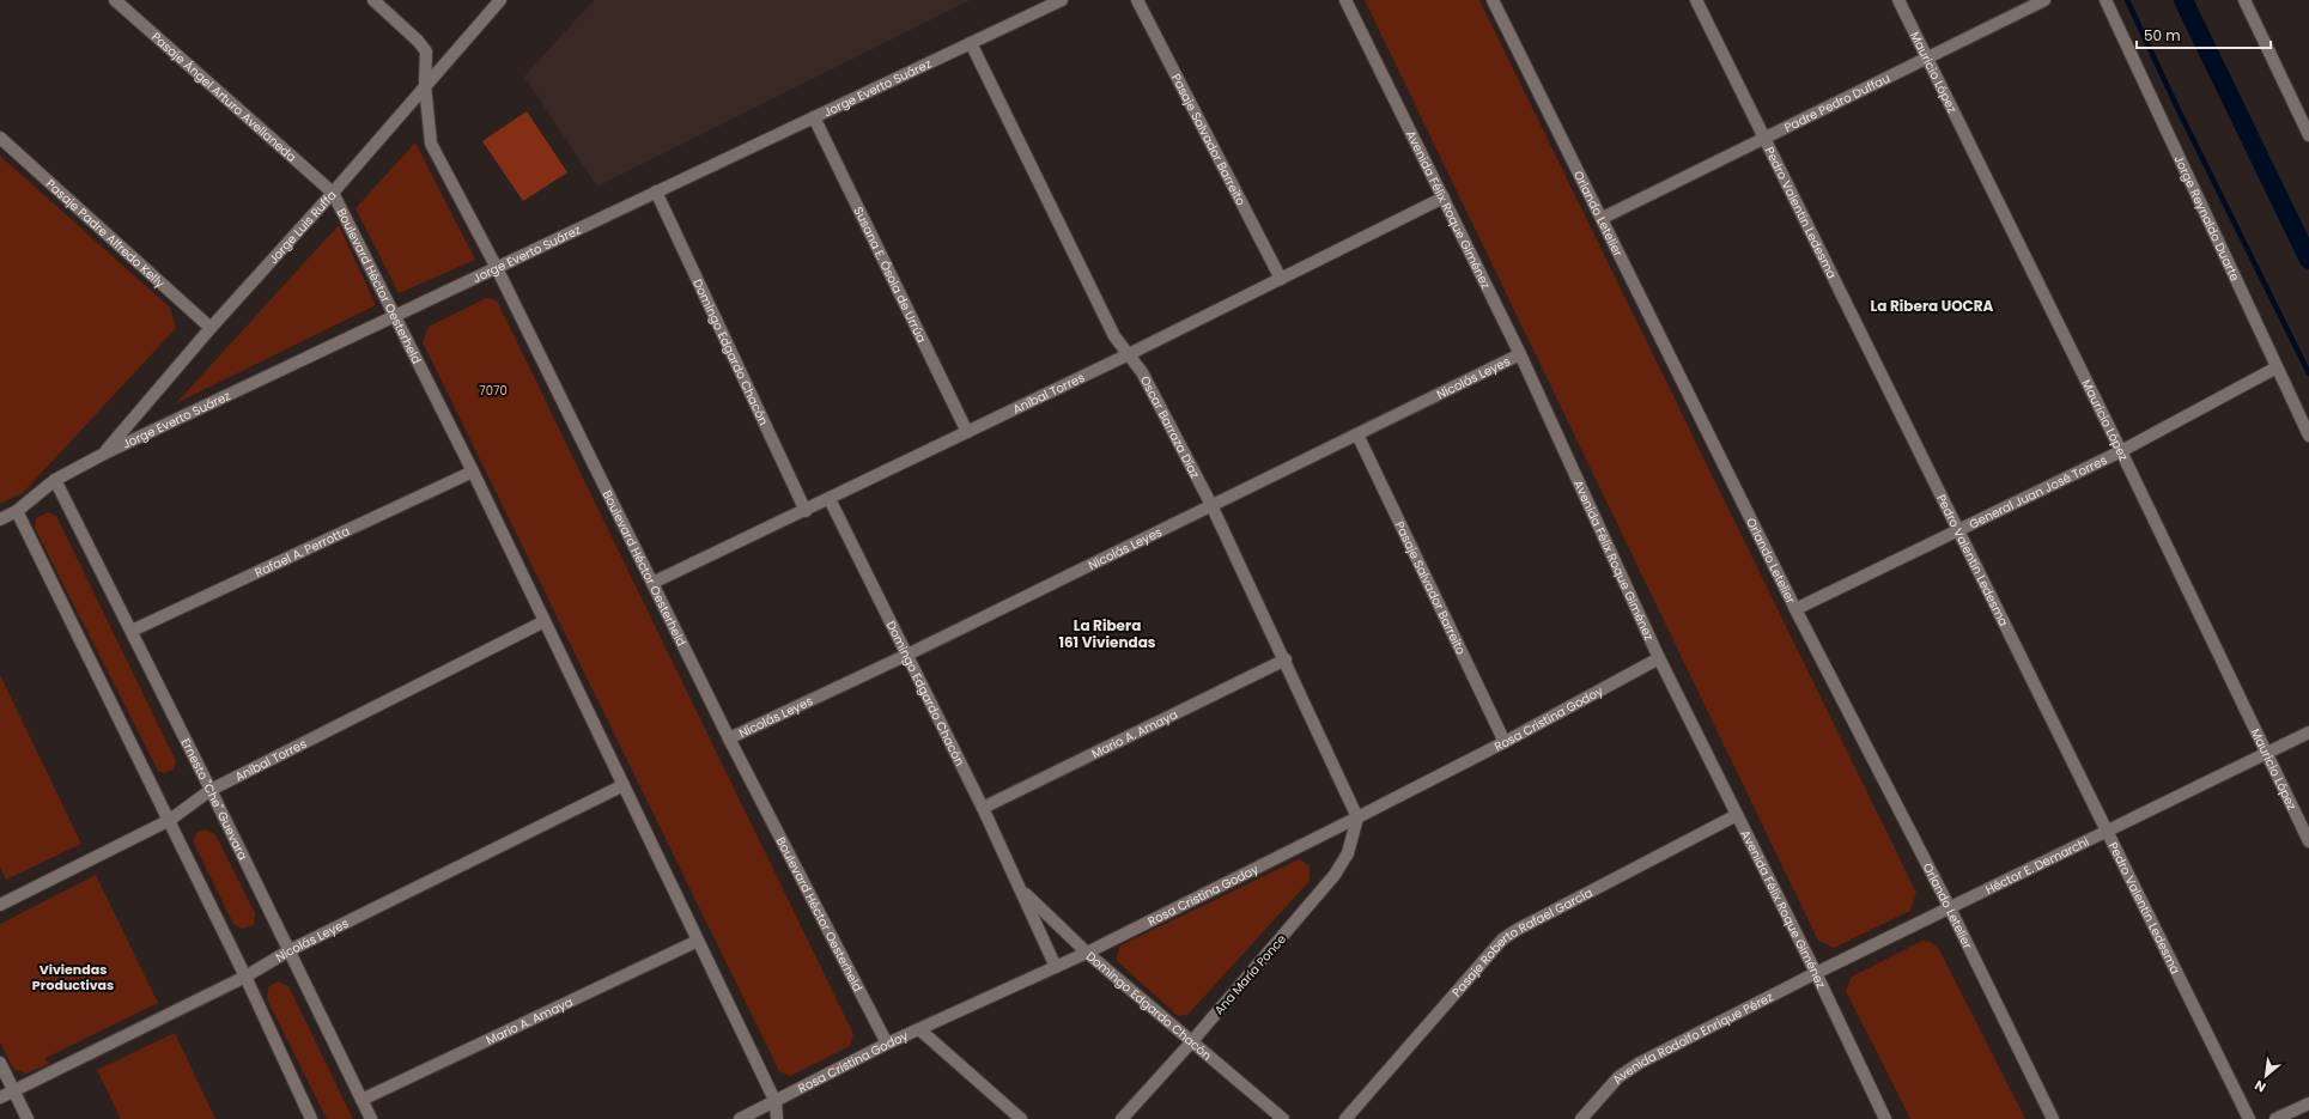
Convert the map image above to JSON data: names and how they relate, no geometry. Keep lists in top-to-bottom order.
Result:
{
  "streets": {
    "street": [
      "Mauricio López",
      "Jorge Everto Suárez",
      "Pasaje Ángel Arturo Avellaneda",
      "Padre Pedro Duffau",
      "Pasaje Salvador Barreito",
      "Avenida Félix Roque Giménez",
      "Pedro Valentín Ledesma",
      "Orlando Letelier",
      "Jorge Reynaldo Duarte",
      "Jorge Luis Ruffa",
      "Pasaje Padre Alfredo Kelly",
      "Susana E. Ósola de Urrúa",
      "Boulevard Héctor Oesterheld",
      "Domingo Edgardo Chacón",
      "Nicolás Leyes",
      "Aníbal Torres",
      "Oscar Barraza Díaz",
      "General Juan José Torres",
      "Rafael A. Perrotta",
      "Rosa Cristina Godoy",
      "Mario A. Amaya",
      "Ernesto \"Che\" Guevara",
      "Héctor E. Demarchi",
      "Pasaje Roberto Rafael García",
      "Ana María Ponce",
      "Avenida Rodolfo Enrique Pérez"
    ]
  },
  "crossings": [
    ["Mauricio López", "Padre Pedro Duffau"],
    ["Mauricio López", "General Juan José Torres"],
    ["Mauricio López", "Héctor E. Demarchi"],
    ["Jorge Everto Suárez", "Jorge Luis Ruffa"],
    ["Jorge Everto Suárez", "Susana E. Ósola de Urrúa"],
    ["Jorge Everto Suárez", "Boulevard Héctor Oesterheld"],
    ["Jorge Everto Suárez", "Domingo Edgardo Chacón"],
    ["Jorge Everto Suárez", "Oscar Barraza Díaz"],
    ["Jorge Everto Suárez", "Ernesto \"Che\" Guevara"],
    ["Pasaje Ángel Arturo Avellaneda", "Jorge Luis Ruffa"],
    ["Pasaje Ángel Arturo Avellaneda", "Boulevard Héctor Oesterheld"],
    ["Padre Pedro Duffau", "Pedro Valentín Ledesma"],
    ["Padre Pedro Duffau", "Orlando Letelier"],
    ["Pasaje Salvador Barreito", "Nicolás Leyes"],
    ["Pasaje Salvador Barreito", "Aníbal Torres"],
    ["Pasaje Salvador Barreito", "Rosa Cristina Godoy"],
    ["Avenida Félix Roque Giménez", "Nicolás Leyes"],
    ["Avenida Félix Roque Giménez", "Aníbal Torres"],
    ["Avenida Félix Roque Giménez", "Rosa Cristina Godoy"],
    ["Avenida Félix Roque Giménez", "Héctor E. Demarchi"],
    ["Avenida Félix Roque Giménez", "Pasaje Roberto Rafael García"],
    ["Avenida Félix Roque Giménez", "Avenida Rodolfo Enrique Pérez"],
    ["Pedro Valentín Ledesma", "General Juan José Torres"],
    ["Pedro Valentín Ledesma", "Héctor E. Demarchi"],
    ["Orlando Letelier", "General Juan José Torres"],
    ["Orlando Letelier", "Héctor E. Demarchi"],
    ["Jorge Reynaldo Duarte", "General Juan José Torres"],
    ["Jorge Luis Ruffa", "Pasaje Padre Alfredo Kelly"],
    ["Jorge Luis Ruffa", "Boulevard Héctor Oesterheld"],
    ["Susana E. Ósola de Urrúa", "Aníbal Torres"],
    ["Boulevard Héctor Oesterheld", "Nicolás Leyes"],
    ["Boulevard Héctor Oesterheld", "Aníbal Torres"],
    ["Boulevard Héctor Oesterheld", "Rafael A. Perrotta"],
    ["Boulevard Héctor Oesterheld", "Rosa Cristina Godoy"],
    ["Boulevard Héctor Oesterheld", "Mario A. Amaya"],
    ["Domingo Edgardo Chacón", "Nicolás Leyes"],
    ["Domingo Edgardo Chacón", "Aníbal Torres"],
    ["Domingo Edgardo Chacón", "Rosa Cristina Godoy"],
    ["Domingo Edgardo Chacón", "Mario A. Amaya"],
    ["Domingo Edgardo Chacón", "Ana María Ponce"],
    ["Nicolás Leyes", "Oscar Barraza Díaz"],
    ["Nicolás Leyes", "Ernesto \"Che\" Guevara"],
    ["Aníbal Torres", "Oscar Barraza Díaz"],
    ["Aníbal Torres", "Ernesto \"Che\" Guevara"],
    ["Oscar Barraza Díaz", "Rosa Cristina Godoy"],
    ["Oscar Barraza Díaz", "Mario A. Amaya"],
    ["Oscar Barraza Díaz", "Ana María Ponce"],
    ["Rafael A. Perrotta", "Ernesto \"Che\" Guevara"],
    ["Rosa Cristina Godoy", "Ana María Ponce"],
    ["Mario A. Amaya", "Ernesto \"Che\" Guevara"],
    ["Héctor E. Demarchi", "Avenida Rodolfo Enrique Pérez"]
  ],
  "districts": ["La Ribera UOCRA", "La Ribera 161 Viviendas", "Viviendas Productivas"],
  "parks": ["7070"],
  "scale_bar": "50 m",
  "north": "bottom left"
}
